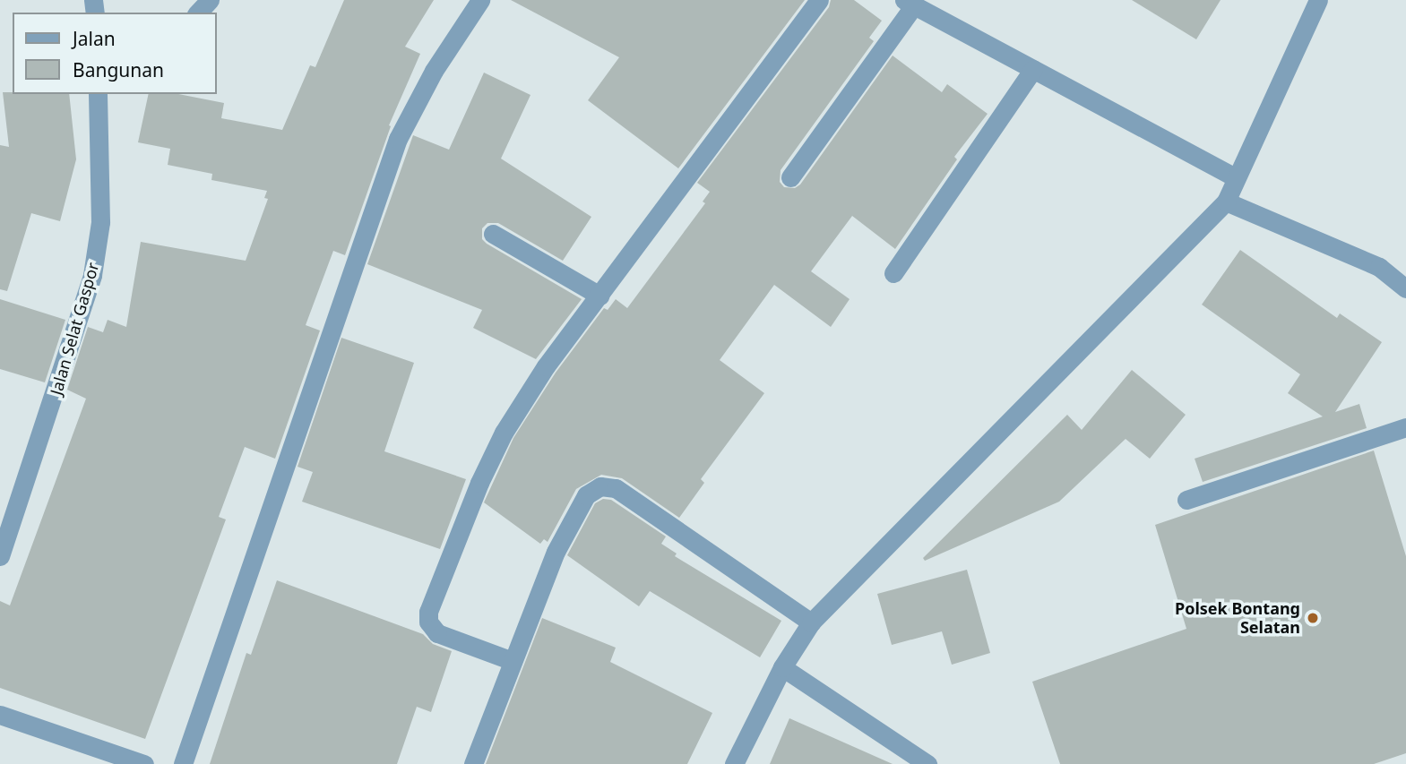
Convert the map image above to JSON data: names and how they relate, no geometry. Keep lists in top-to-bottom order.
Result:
{
  "streets": {
    "street": ["Jalan Selat Gaspor"]
  },
  "places": ["Polsek Bontang Selatan"],
  "legend": ["Jalan", "Bangunan"]
}
